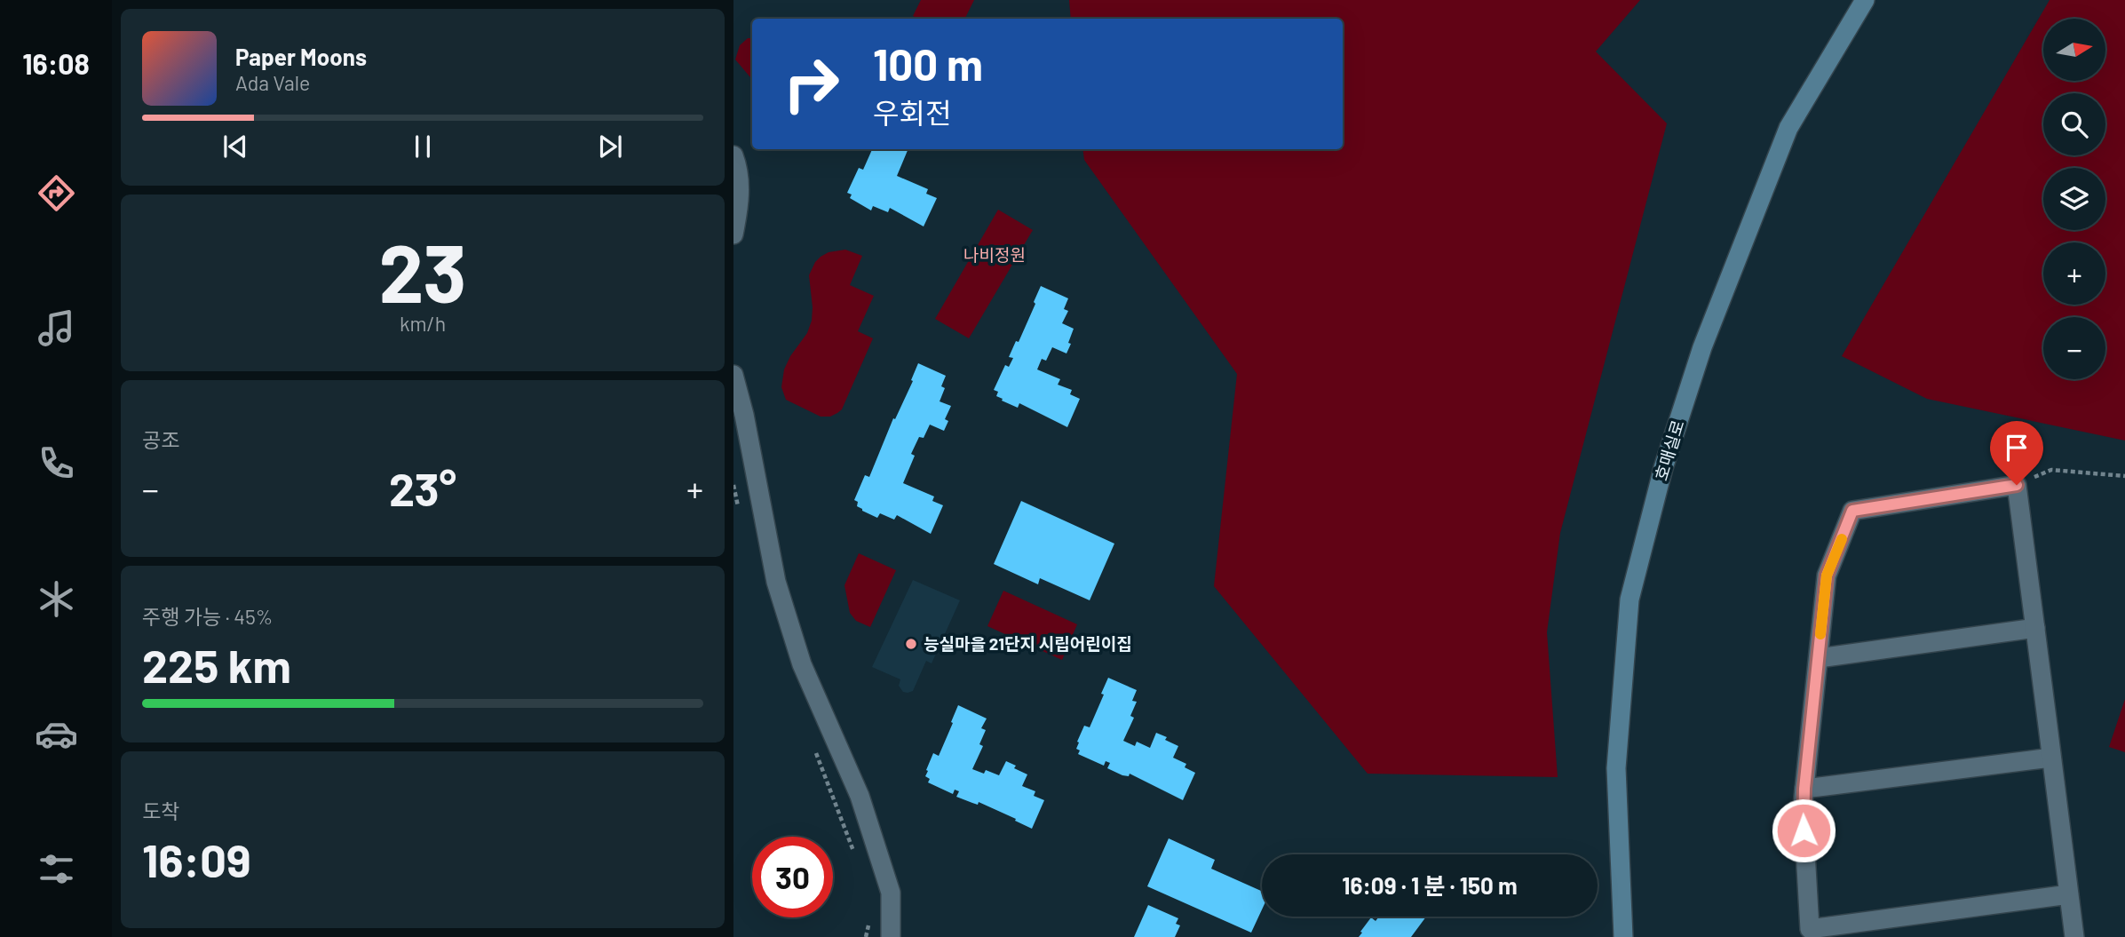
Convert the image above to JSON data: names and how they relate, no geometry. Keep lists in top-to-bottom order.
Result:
{
  "streets": {
    "street": ["호매실로"]
  },
  "parks": ["나비정원"],
  "places": ["능실마을 21단지 시립어린이집"],
  "north": "right",
  "page": {
    "tabs": "16:08",
    "map_buttons": ["+", "−"],
    "turn": ["100 m", "우회전"],
    "song": ["Paper Moons", "Ada Vale"],
    "tile": [
      ["23", "km/h"],
      "공조",
      ["주행 가능 · 45%", "225 km"],
      ["도착", "16:09"]
    ],
    "heat": ["−", "23°", "+"],
    "limit": "30",
    "trip": "16:09 · 1 분 · 150 m"
  }
}
